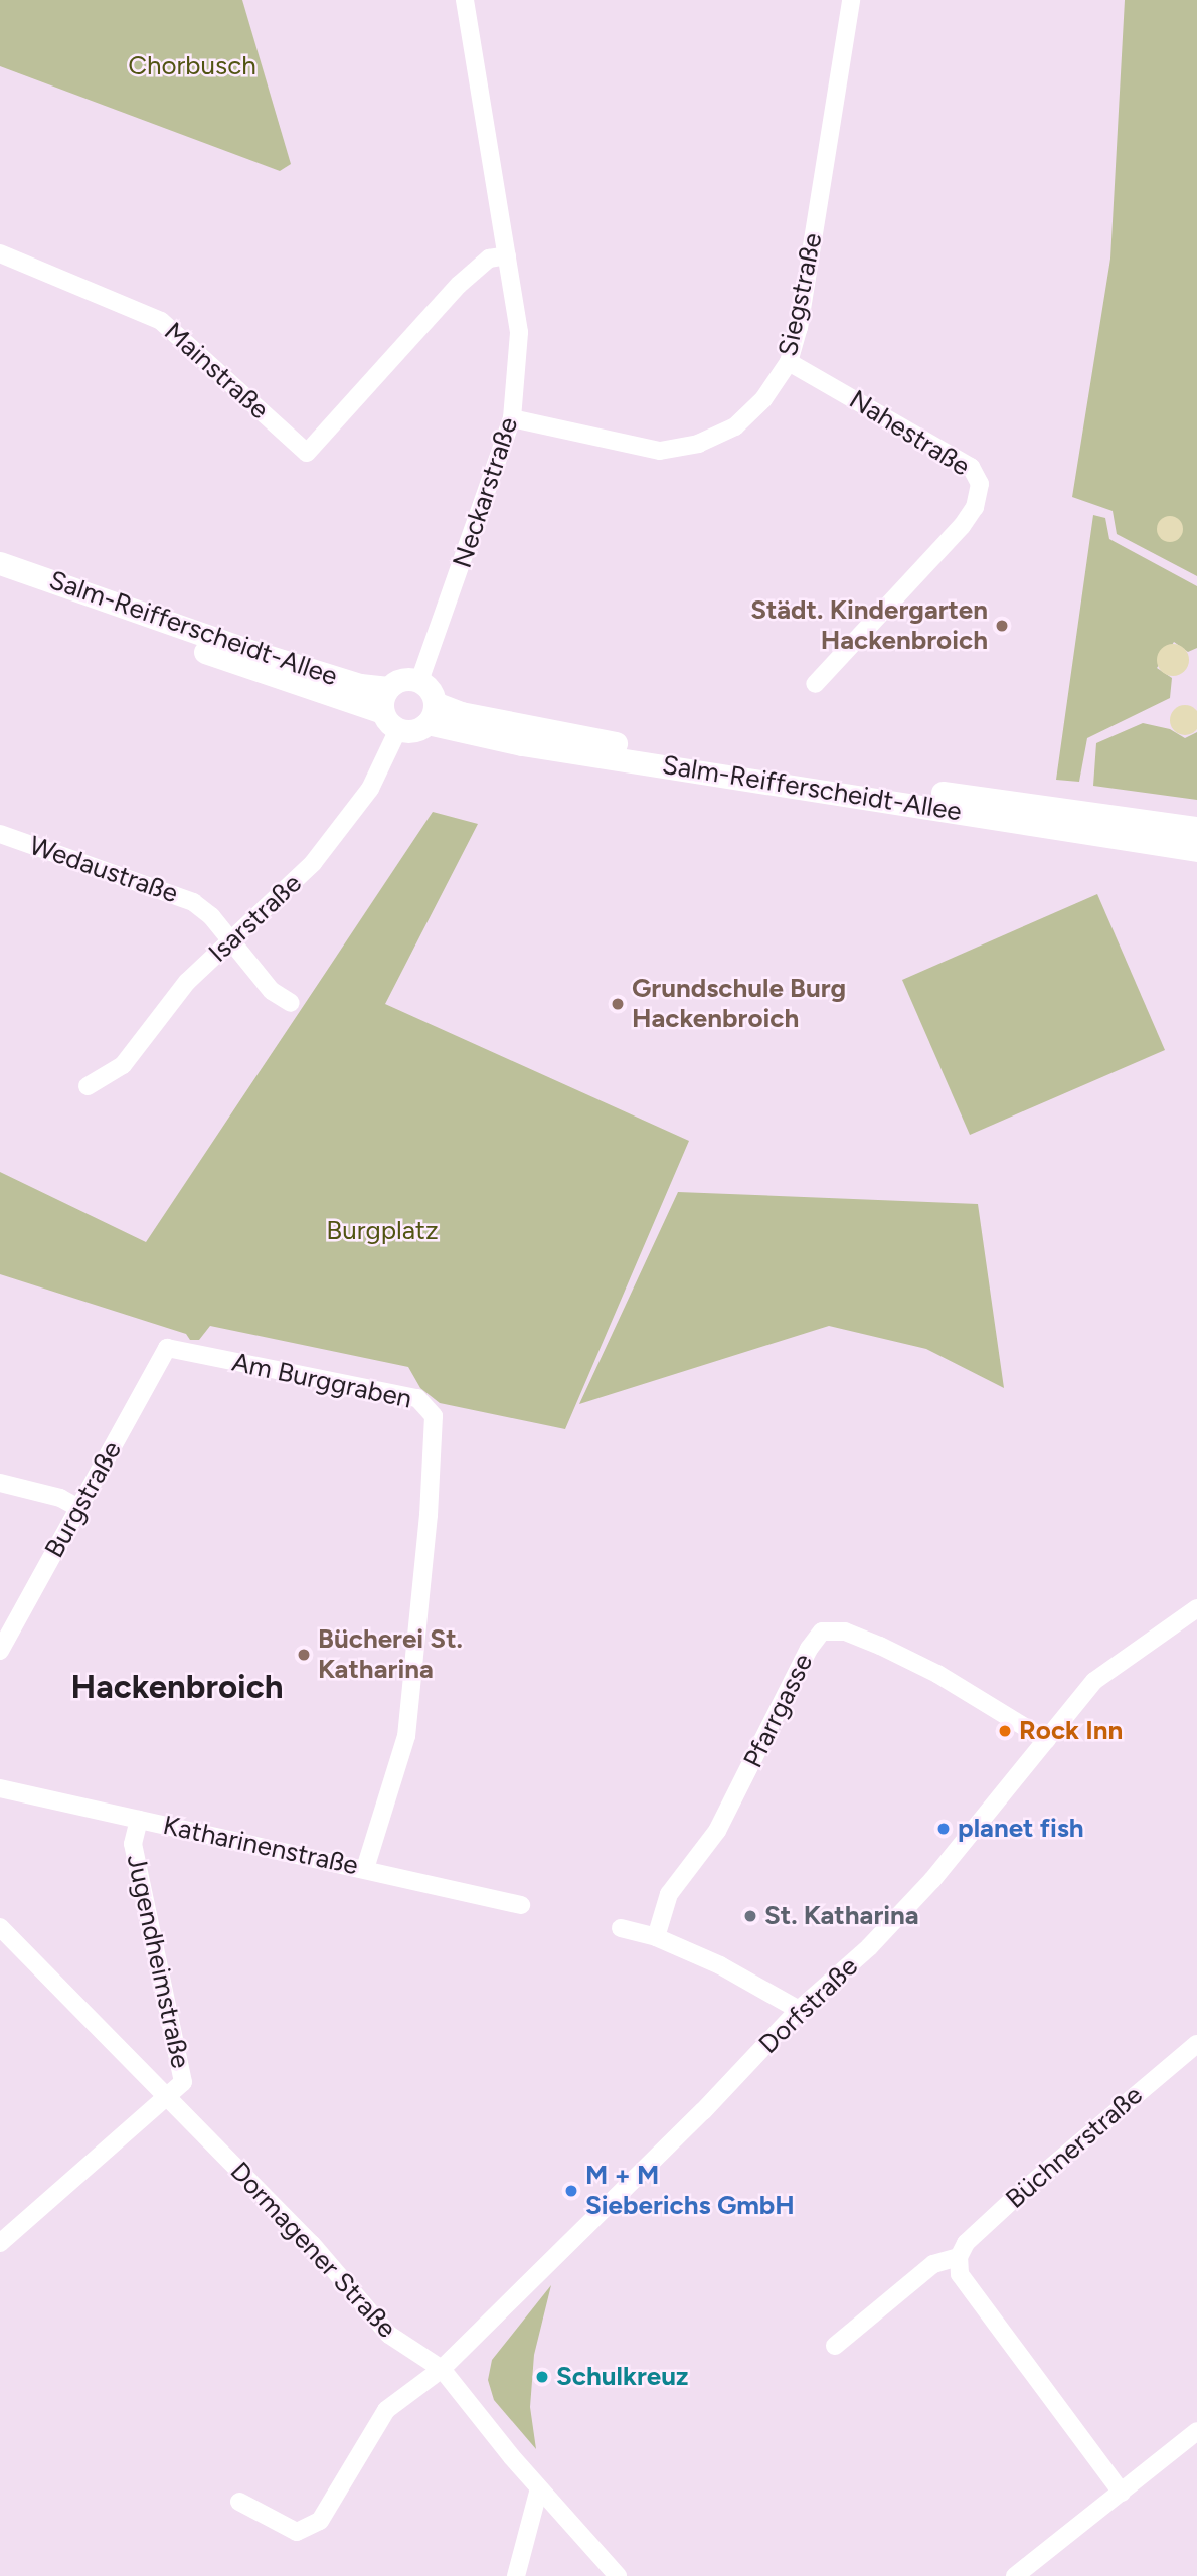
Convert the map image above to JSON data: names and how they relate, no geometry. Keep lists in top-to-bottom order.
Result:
{
  "streets": {
    "street": [
      "Siegstraße",
      "Mainstraße",
      "Nahestraße",
      "Neckarstraße",
      "Salm-Reifferscheidt-Allee",
      "Wedaustraße",
      "Isarstraße",
      "Am Burggraben",
      "Burgstraße",
      "Pfarrgasse",
      "Katharinenstraße",
      "Jugendheimstraße",
      "Dorfstraße",
      "Büchnerstraße",
      "Dormagener Straße"
    ]
  },
  "crossings": [
    ["Siegstraße", "Nahestraße"],
    ["Siegstraße", "Neckarstraße"],
    ["Mainstraße", "Neckarstraße"],
    ["Neckarstraße", "Salm-Reifferscheidt-Allee"],
    ["Neckarstraße", "Isarstraße"],
    ["Salm-Reifferscheidt-Allee", "Isarstraße"],
    ["Wedaustraße", "Isarstraße"],
    ["Am Burggraben", "Burgstraße"],
    ["Am Burggraben", "Katharinenstraße"],
    ["Pfarrgasse", "Dorfstraße"],
    ["Katharinenstraße", "Jugendheimstraße"],
    ["Jugendheimstraße", "Dormagener Straße"],
    ["Dorfstraße", "Dormagener Straße"]
  ],
  "districts": ["Hackenbroich"],
  "parks": ["Chorbusch", "Burgplatz"],
  "places": [
    "Städt. Kindergarten Hackenbroich",
    "Grundschule Burg Hackenbroich",
    "Bücherei St. Katharina",
    "Rock Inn",
    "planet fish",
    "St. Katharina",
    "M + M Sieberichs GmbH",
    "Schulkreuz"
  ]
}
